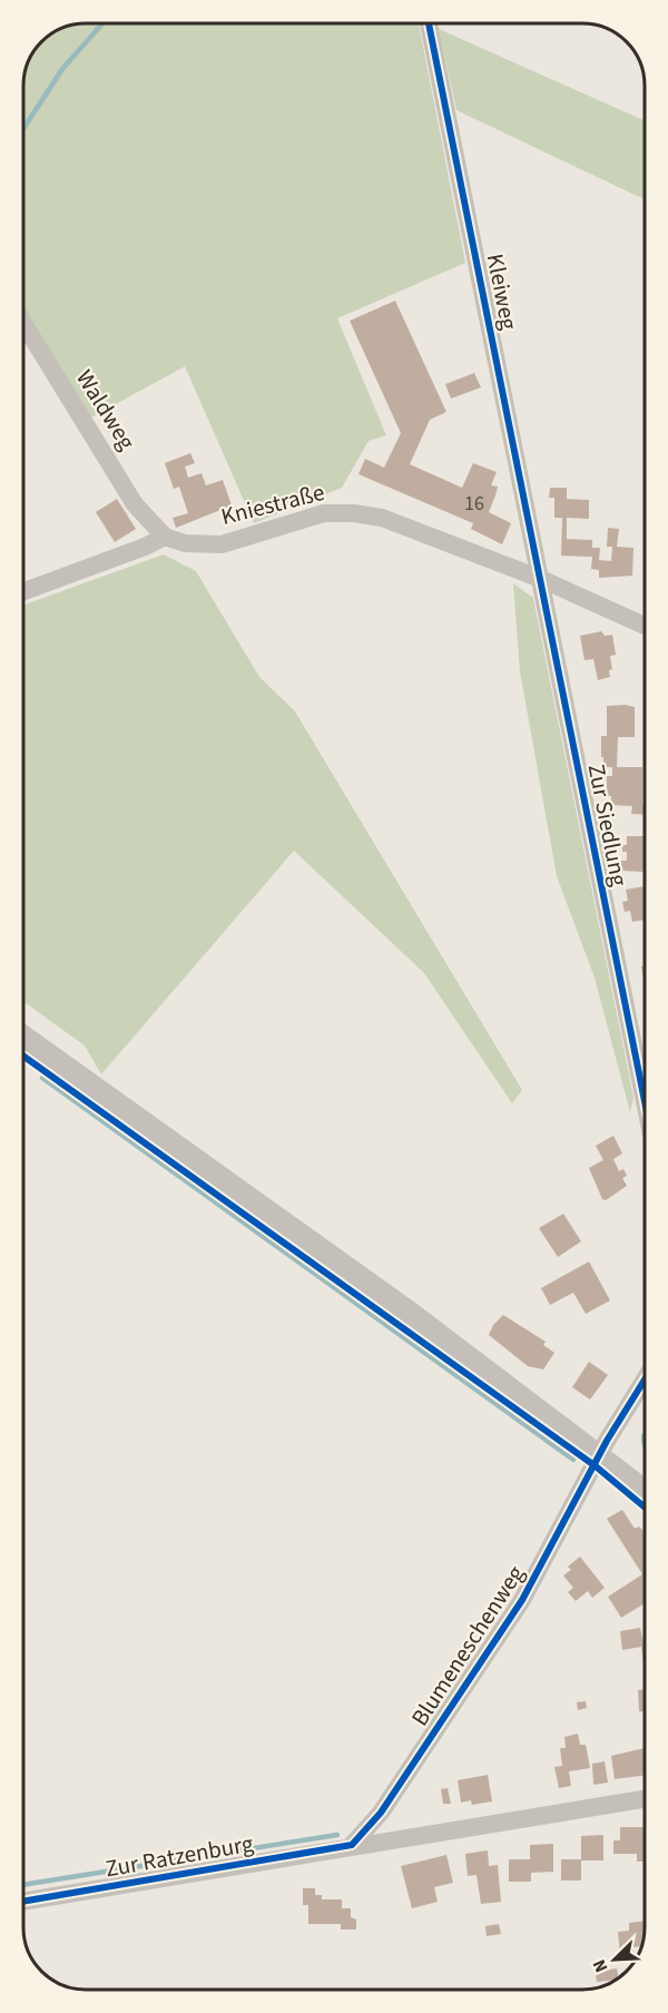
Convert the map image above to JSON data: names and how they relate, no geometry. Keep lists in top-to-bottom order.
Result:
{
  "streets": {
    "street": [
      "Kleiweg",
      "Waldweg",
      "Kniestraße",
      "Zur Siedlung",
      "Blumeneschenweg",
      "Zur Ratzenburg"
    ]
  },
  "crossings": [
    ["Kleiweg", "Kniestraße"],
    ["Kleiweg", "Zur Siedlung"],
    ["Waldweg", "Kniestraße"],
    ["Kniestraße", "Zur Siedlung"],
    ["Blumeneschenweg", "Zur Ratzenburg"]
  ],
  "house_numbers": ["16"],
  "north": "bottom left"
}
